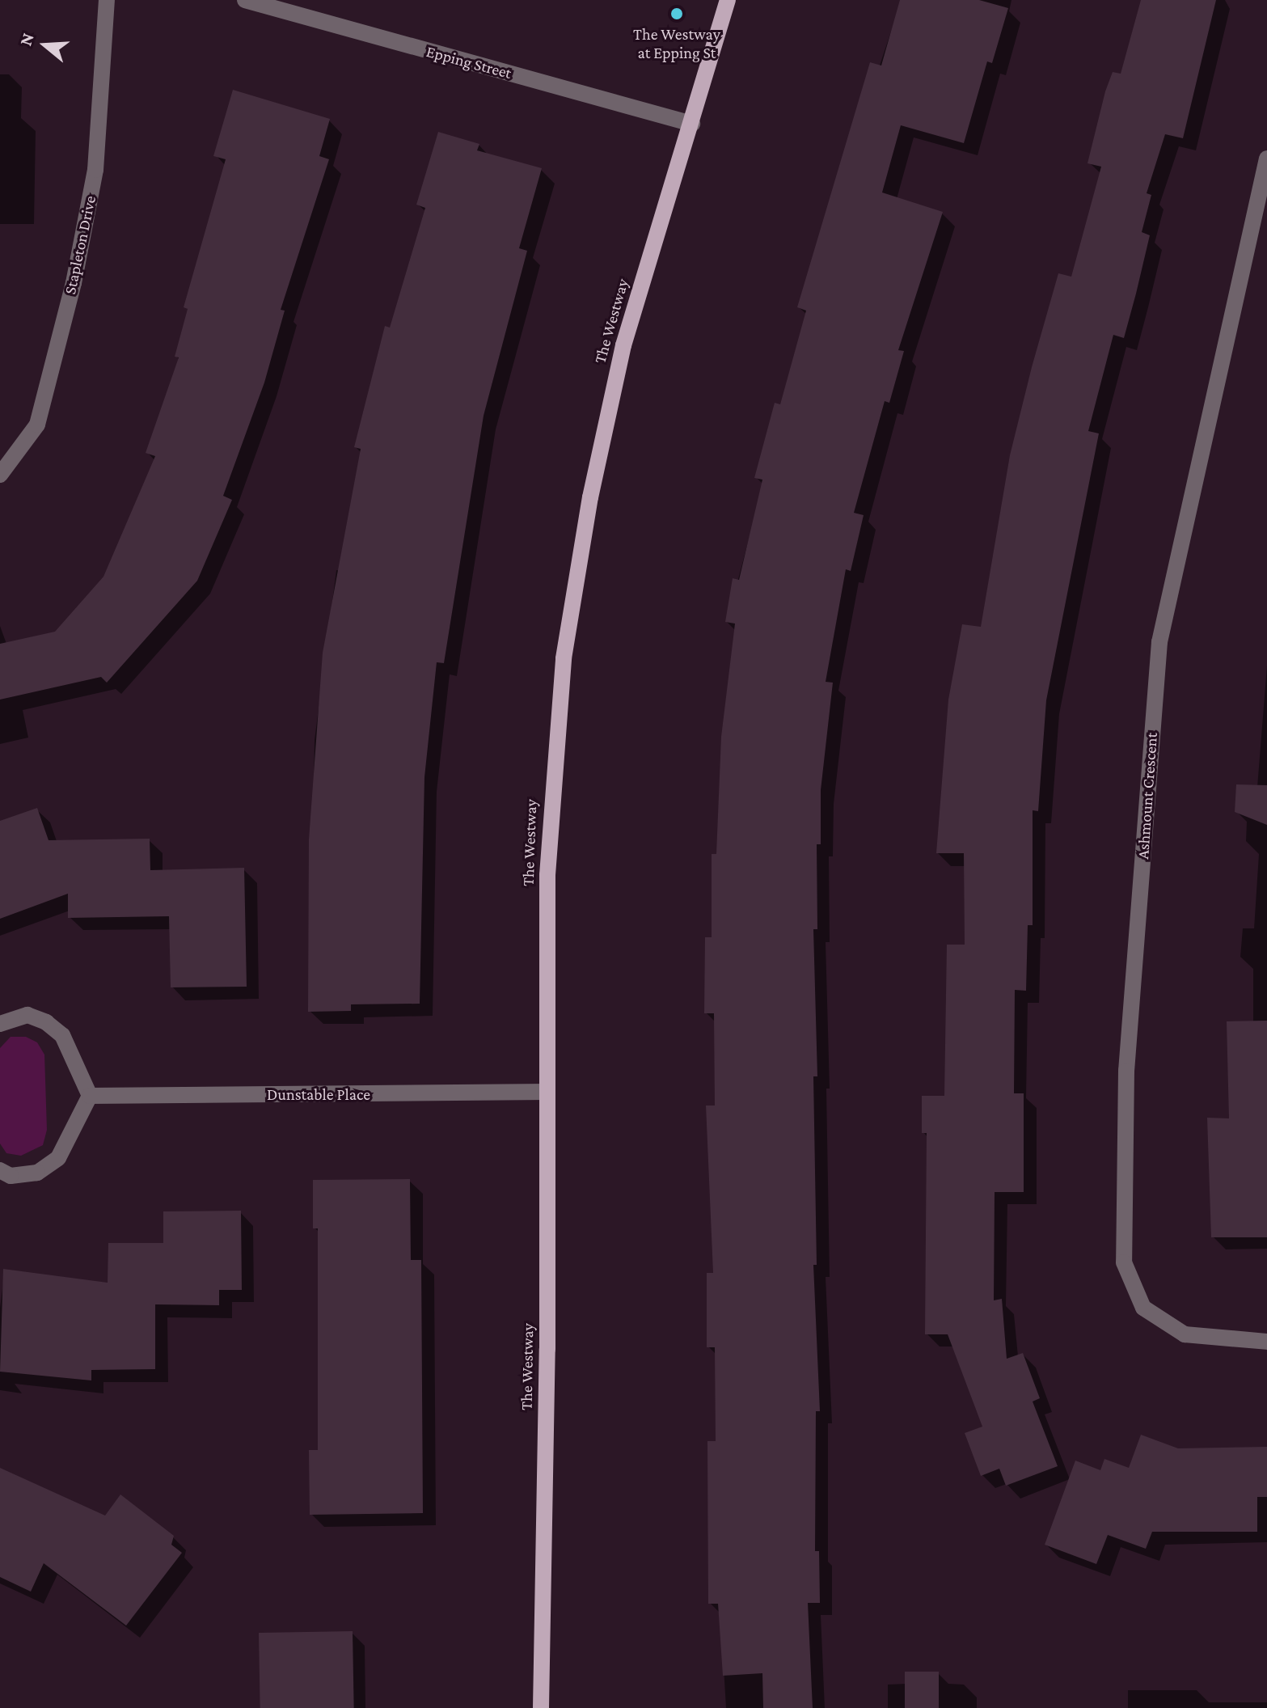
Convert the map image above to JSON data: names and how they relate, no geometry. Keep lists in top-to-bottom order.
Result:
{
  "streets": {
    "main road": ["The Westway"],
    "street": [
      "Epping Street",
      "Stapleton Drive",
      "Ashmount Crescent",
      "Dunstable Place"
    ]
  },
  "crossings": [
    ["Epping Street", "The Westway"],
    ["The Westway", "Dunstable Place"]
  ],
  "places": ["The Westway at Epping St"],
  "north": "left"
}
